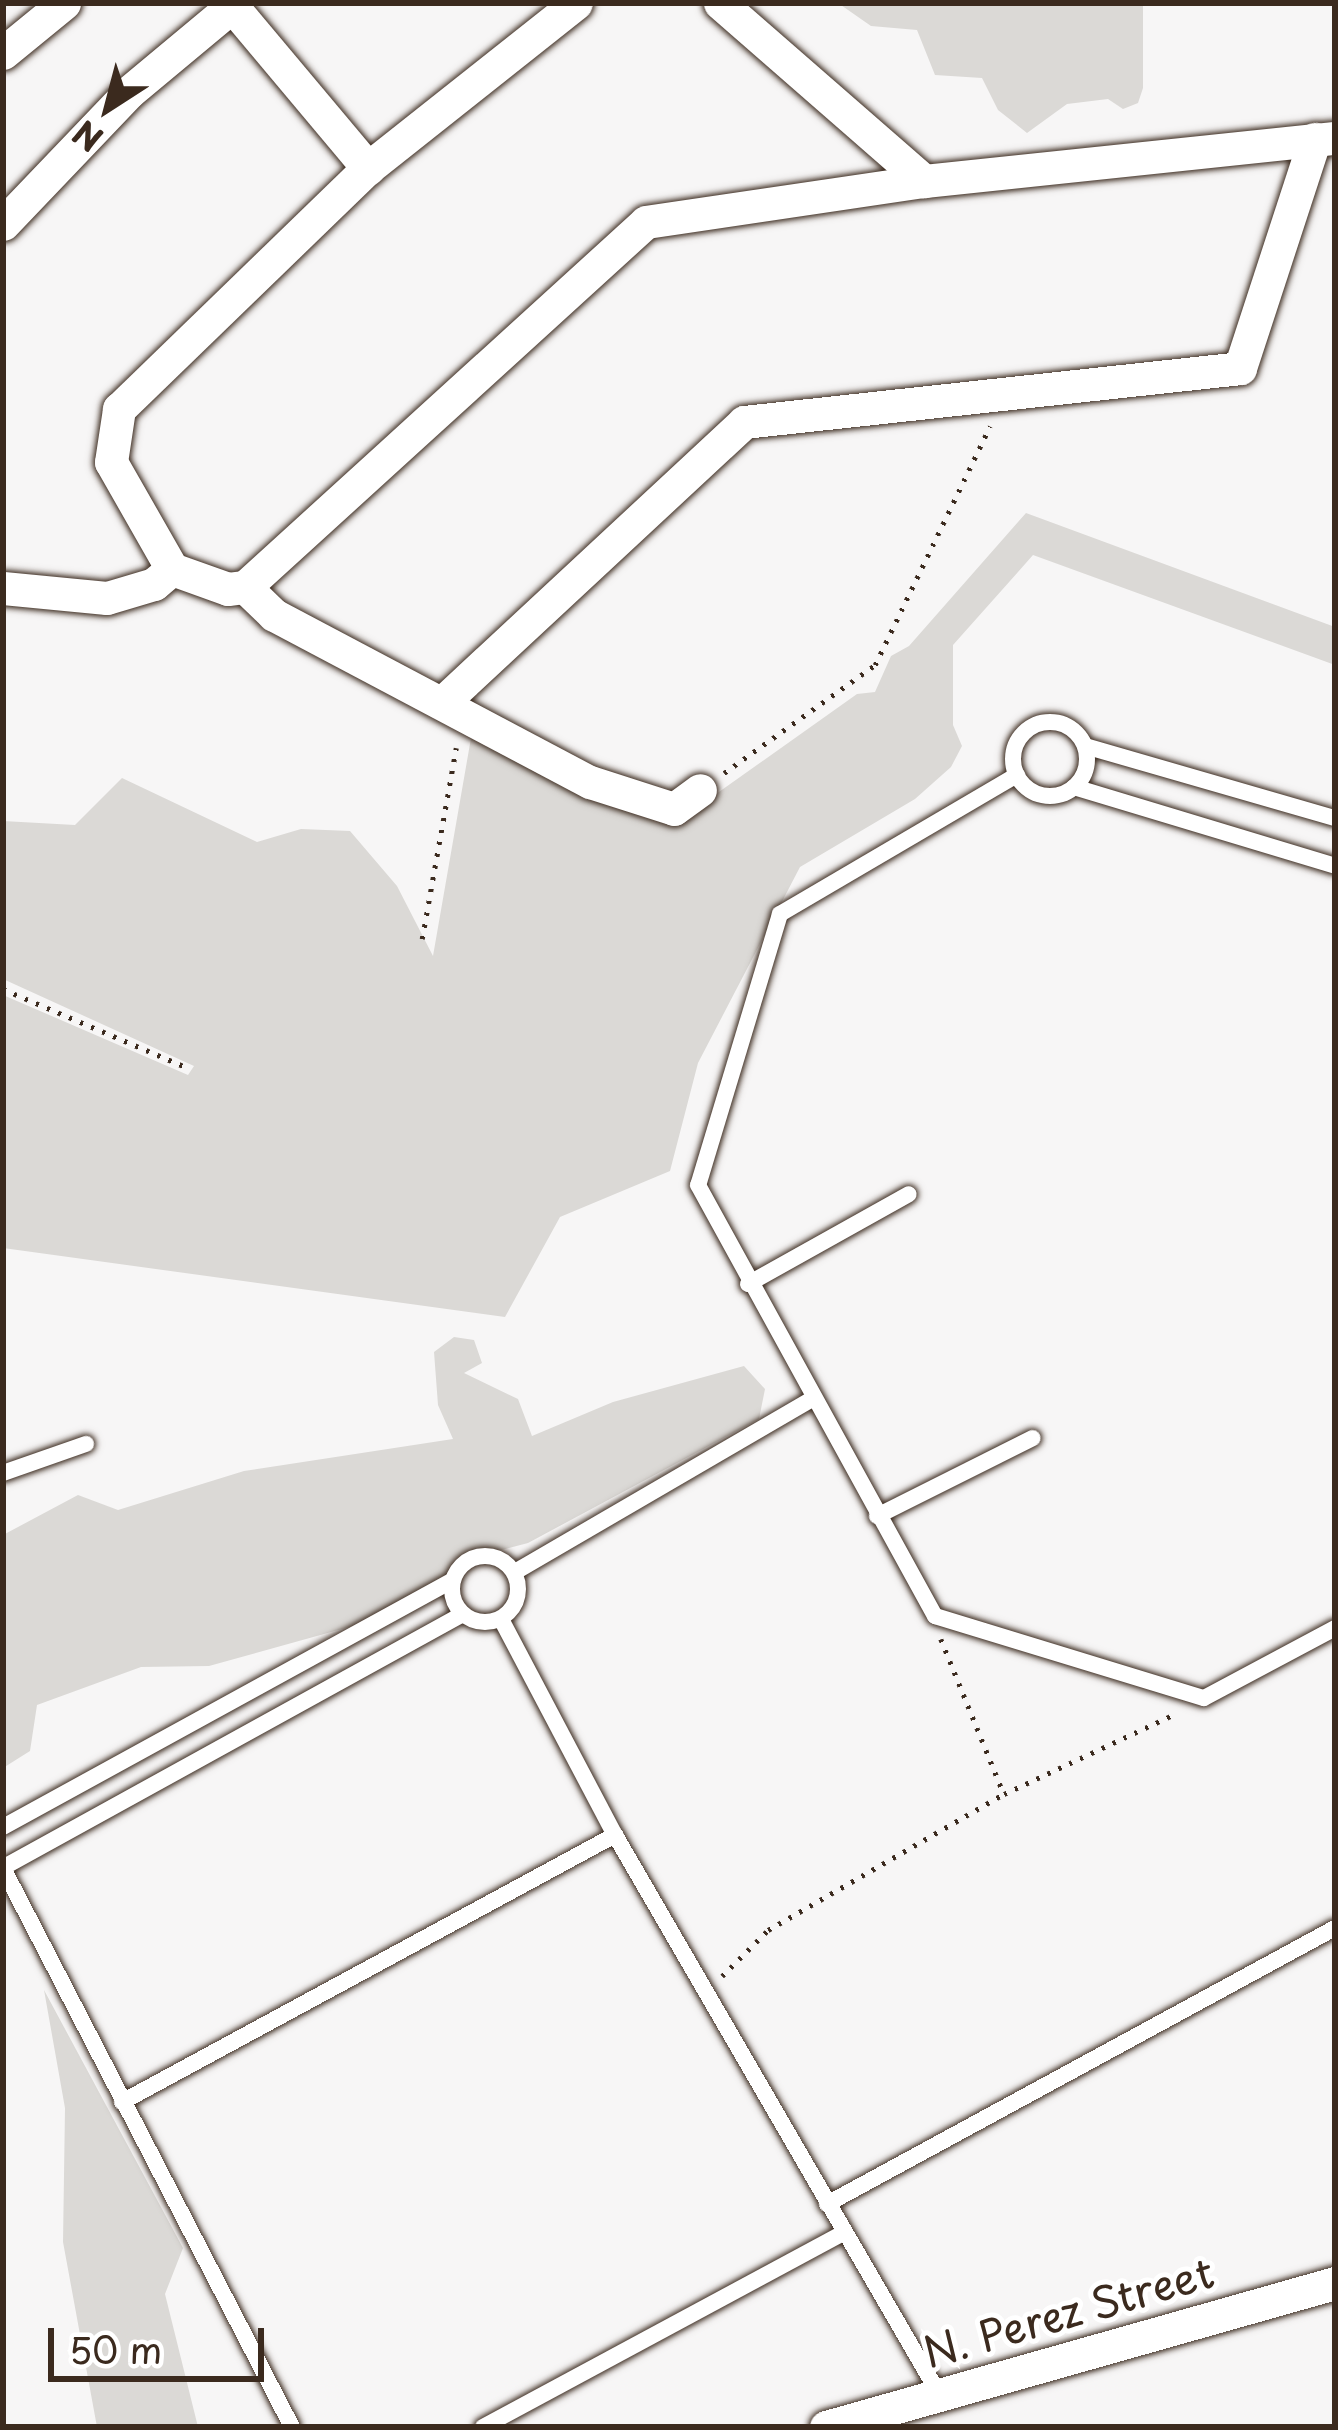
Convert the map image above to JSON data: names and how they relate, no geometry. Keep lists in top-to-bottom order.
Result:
{
  "streets": {
    "street": ["N. Perez Street"]
  },
  "scale_bar": "50 m",
  "north": "bottom left"
}
